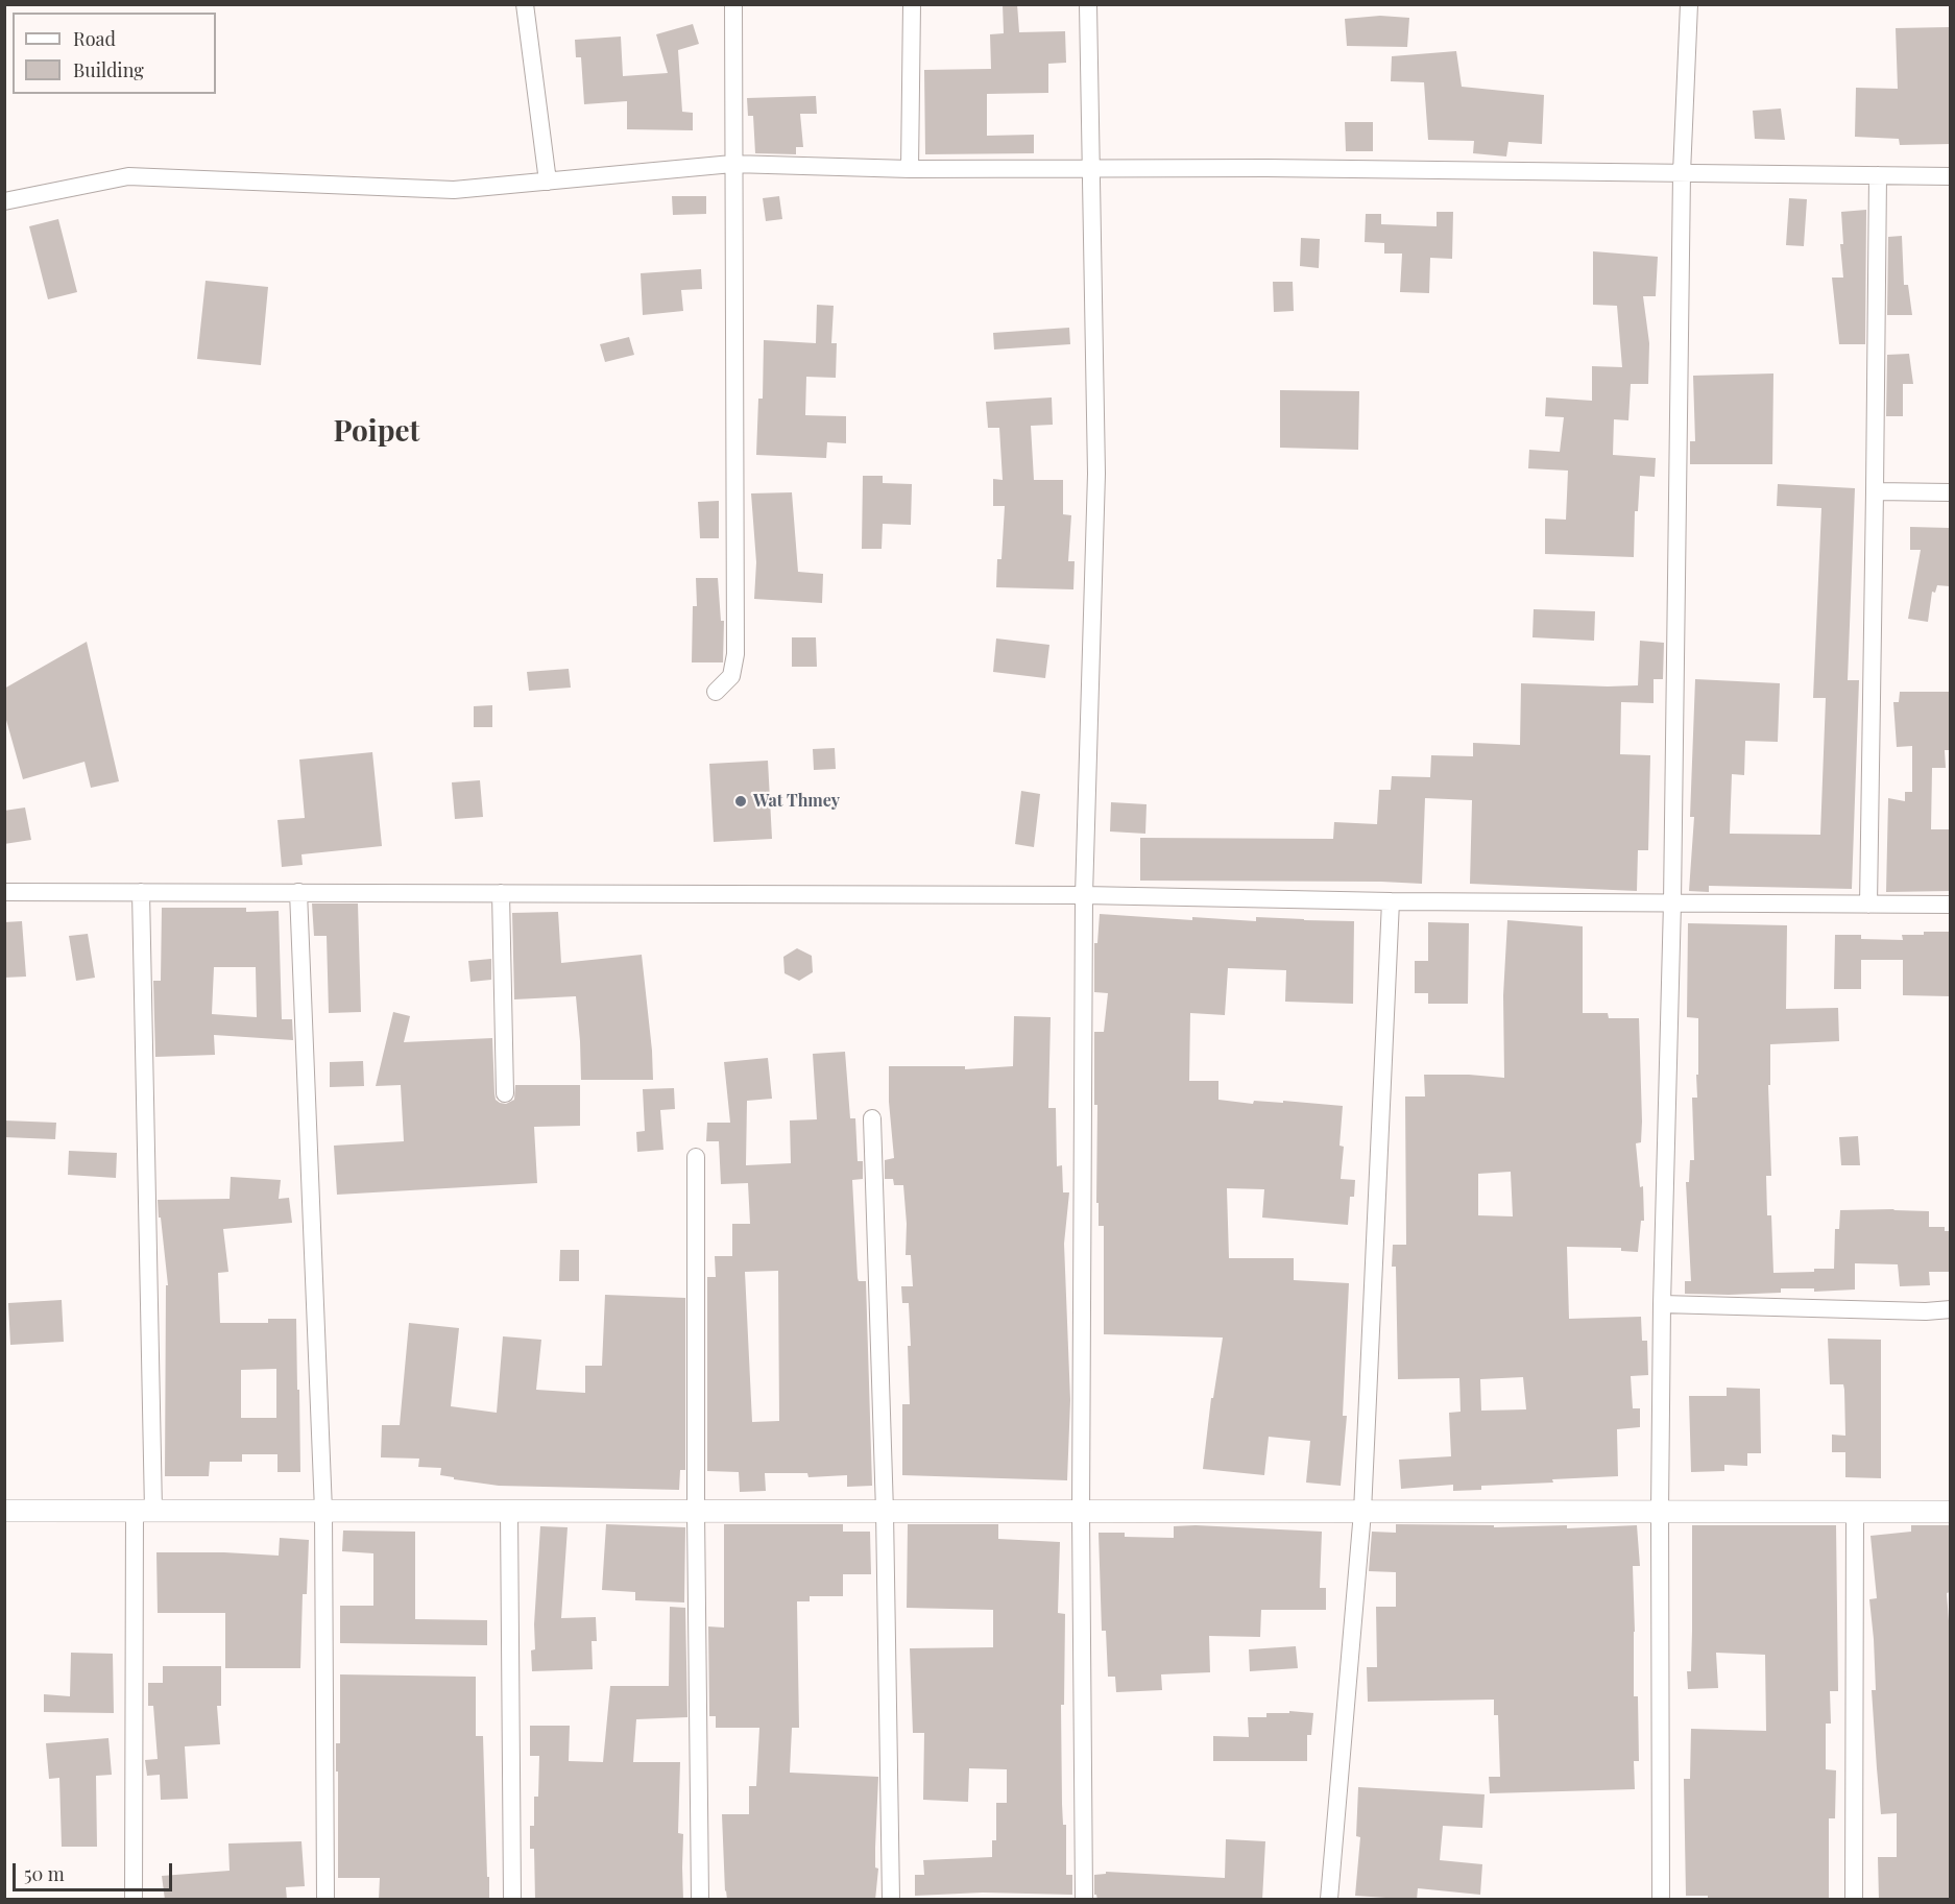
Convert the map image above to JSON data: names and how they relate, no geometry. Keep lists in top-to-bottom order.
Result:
{
  "districts": ["Poipet"],
  "places": ["Wat Thmey"],
  "legend": ["Road", "Building"],
  "scale_bar": "50 m"
}
